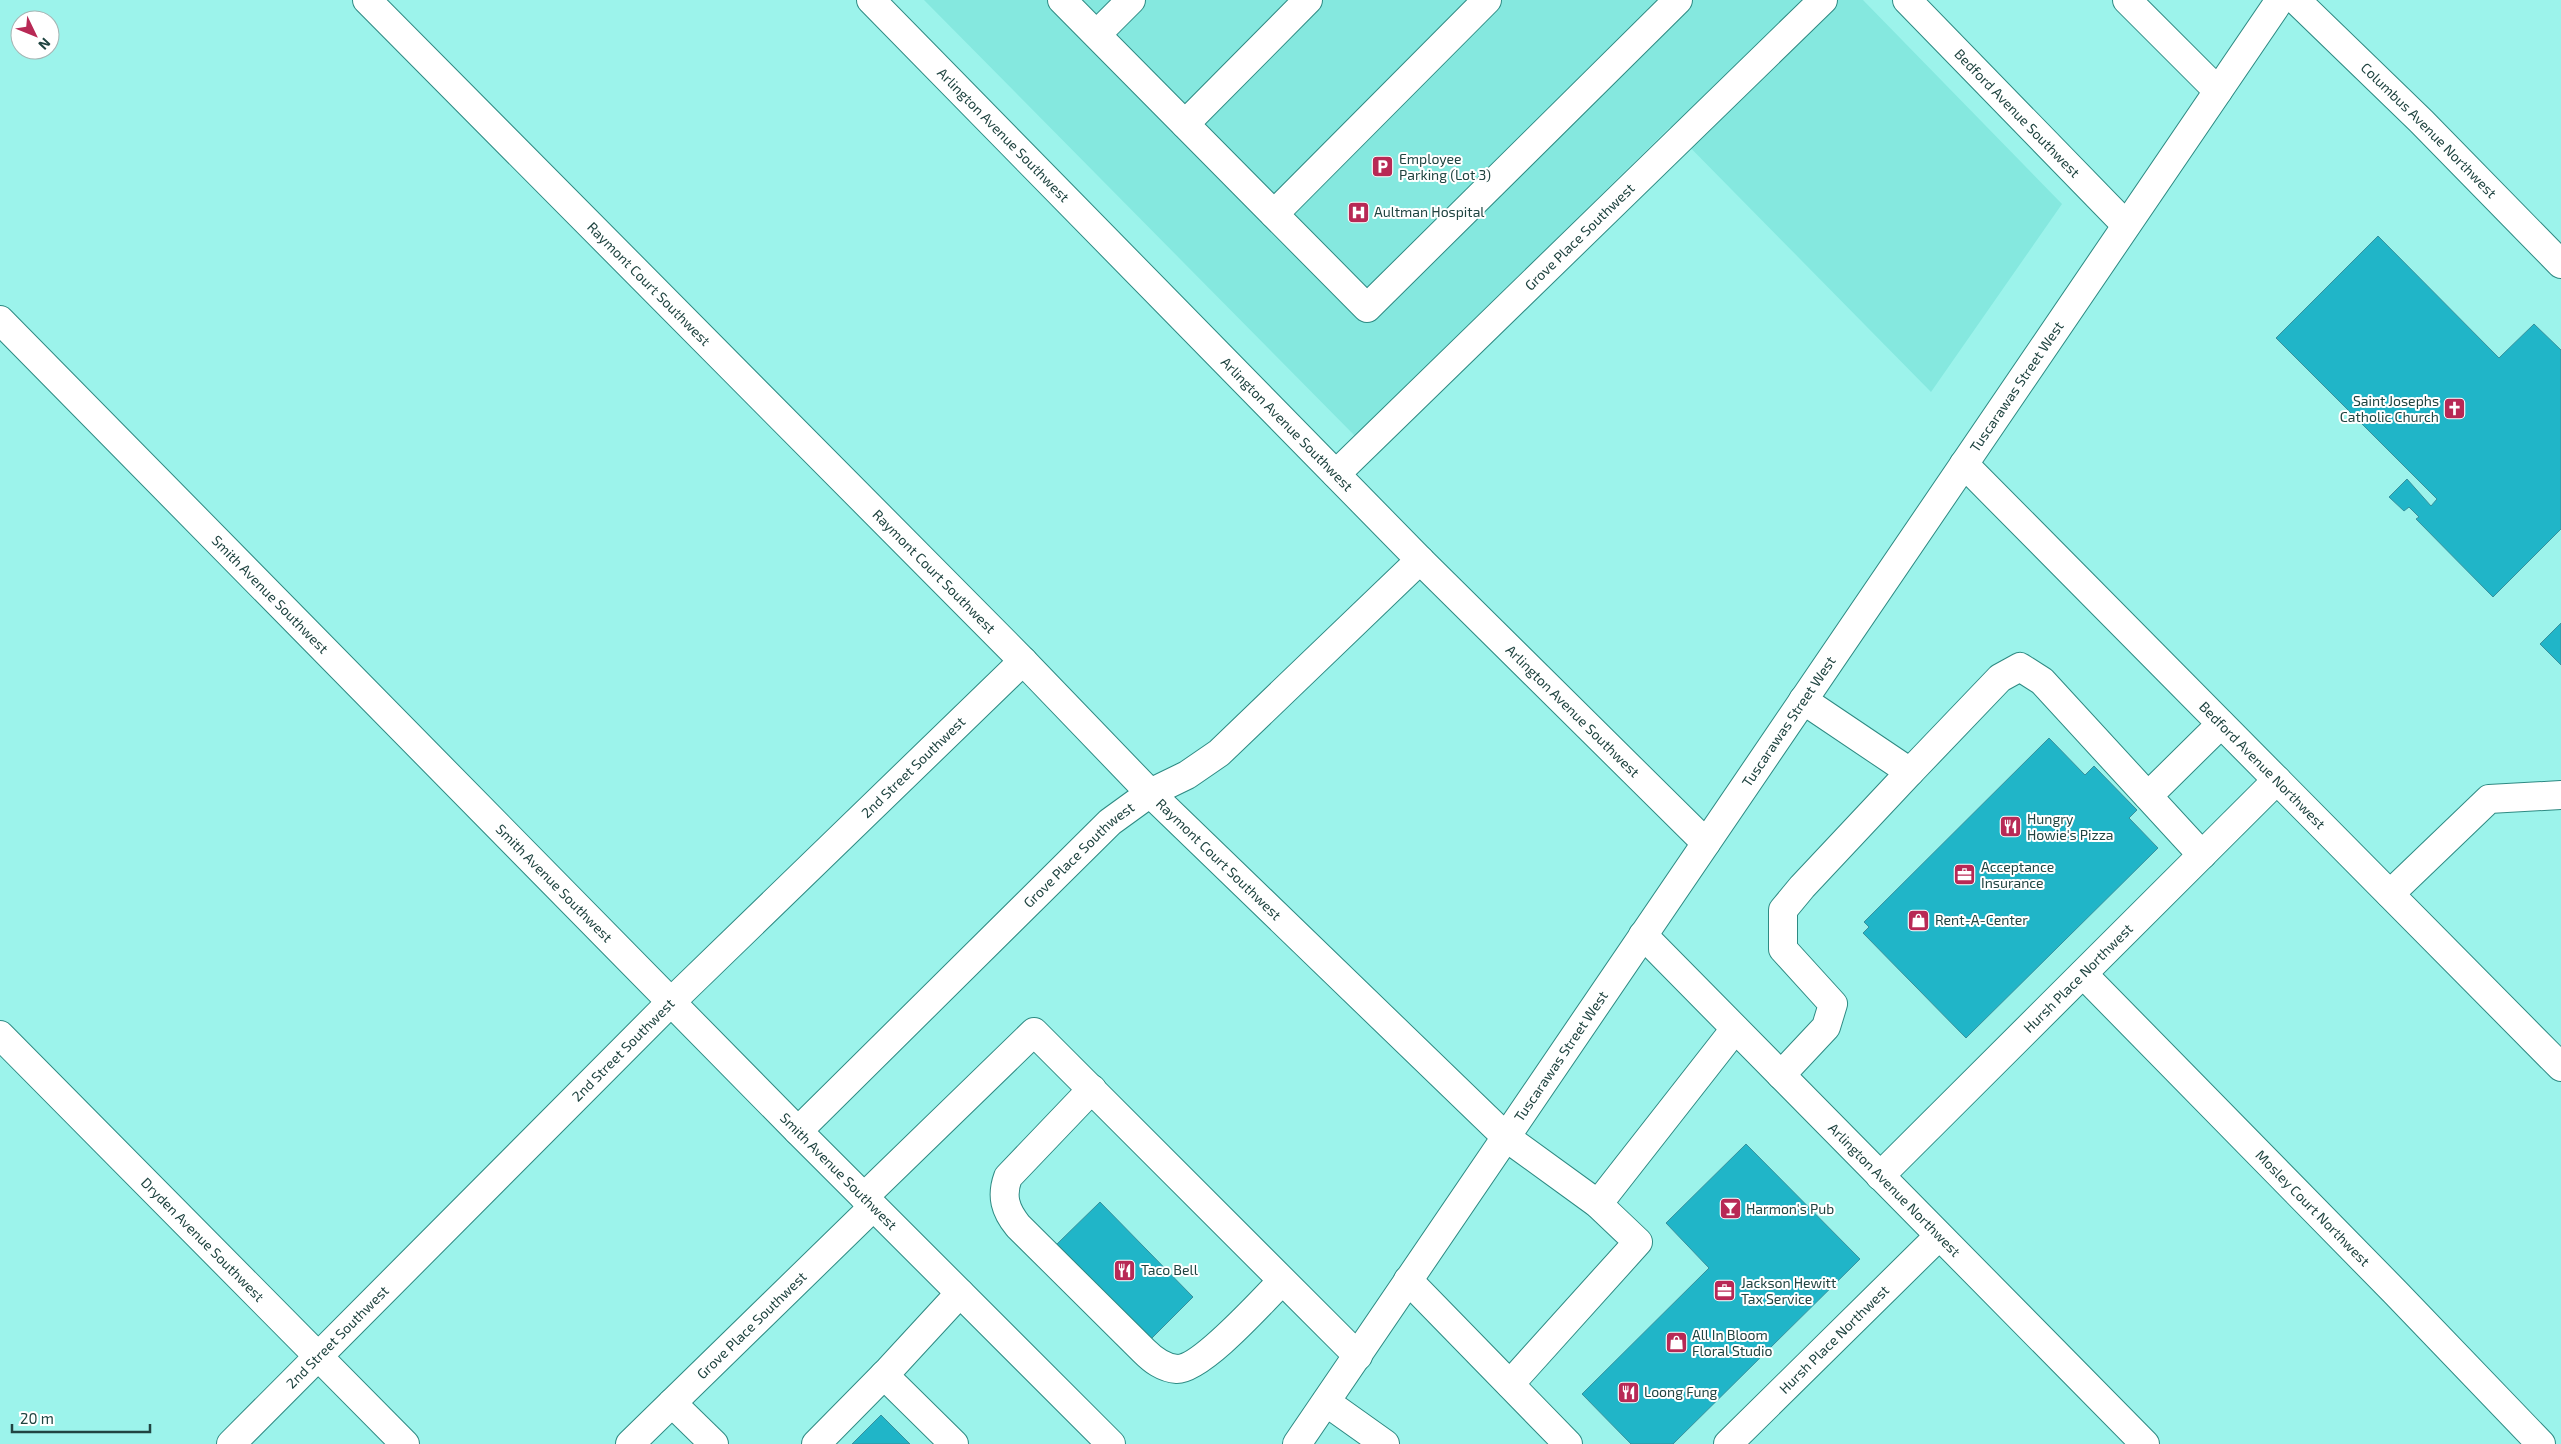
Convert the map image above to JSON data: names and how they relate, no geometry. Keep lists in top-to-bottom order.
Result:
{
  "streets": {
    "street": [
      "Bedford Avenue Southwest",
      "Columbus Avenue Northwest",
      "Arlington Avenue Southwest",
      "Grove Place Southwest",
      "Raymont Court Southwest",
      "Tuscarawas Street West",
      "Smith Avenue Southwest",
      "Bedford Avenue Northwest",
      "2nd Street Southwest",
      "Hursh Place Northwest",
      "Arlington Avenue Northwest",
      "Mosley Court Northwest",
      "Dryden Avenue Southwest"
    ]
  },
  "crossings": [
    ["Bedford Avenue Southwest", "Tuscarawas Street West"],
    ["Arlington Avenue Southwest", "Grove Place Southwest"],
    ["Arlington Avenue Southwest", "Tuscarawas Street West"],
    ["Grove Place Southwest", "Raymont Court Southwest"],
    ["Grove Place Southwest", "Smith Avenue Southwest"],
    ["Raymont Court Southwest", "Tuscarawas Street West"],
    ["Raymont Court Southwest", "2nd Street Southwest"],
    ["Tuscarawas Street West", "Bedford Avenue Northwest"],
    ["Tuscarawas Street West", "Arlington Avenue Northwest"],
    ["Smith Avenue Southwest", "2nd Street Southwest"],
    ["Bedford Avenue Northwest", "Hursh Place Northwest"],
    ["2nd Street Southwest", "Dryden Avenue Southwest"],
    ["Hursh Place Northwest", "Arlington Avenue Northwest"],
    ["Hursh Place Northwest", "Mosley Court Northwest"]
  ],
  "places": {
    "parking": ["Employee Parking (Lot 3)"],
    "hospital": ["Aultman Hospital"],
    "church": ["Saint Josephs Catholic Church"],
    "restaurant": ["Hungry Howie's Pizza", "Taco Bell", "Loong Fung"],
    "office": ["Acceptance Insurance", "Jackson Hewitt Tax Service"],
    "shop": ["Rent-A-Center", "All In Bloom Floral Studio"],
    "bar": ["Harmon's Pub"]
  },
  "scale_bar": "20 m",
  "north": "bottom right"
}
